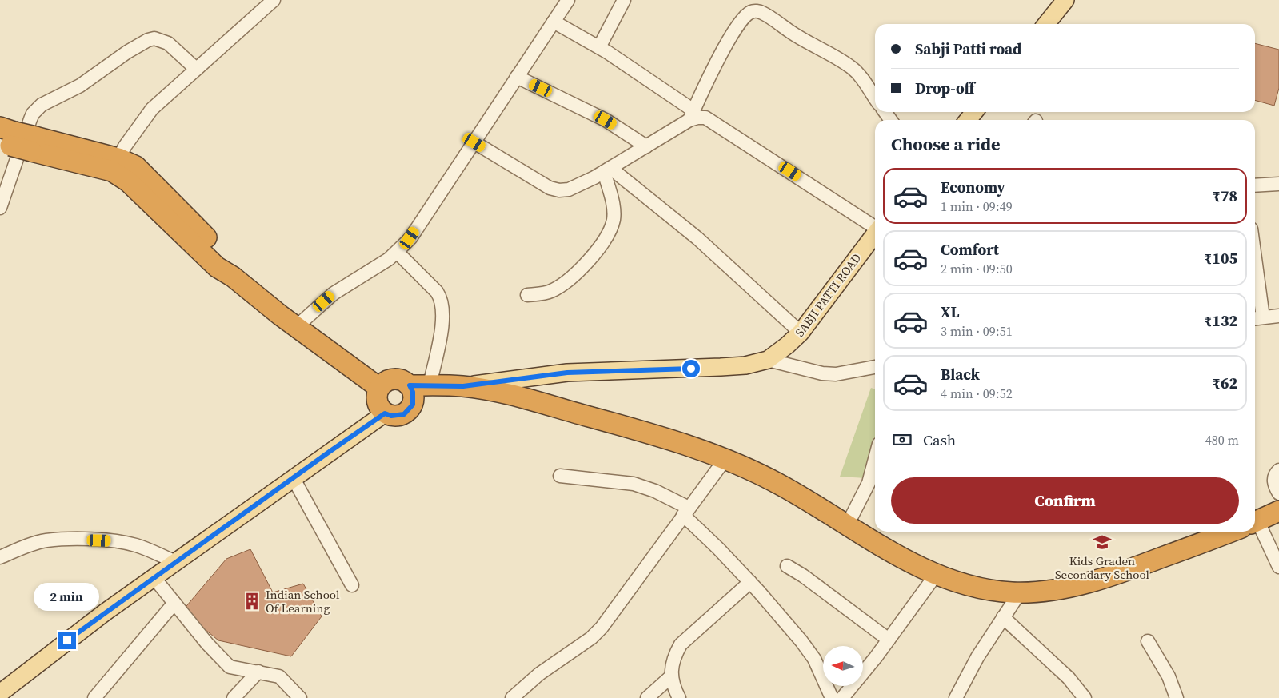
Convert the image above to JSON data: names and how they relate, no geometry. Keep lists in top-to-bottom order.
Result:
{
  "streets": {
    "main road": ["SABJI PATTI ROAD"]
  },
  "places": {
    "school or university": ["Kids Graden Secondary School"],
    "building": ["Indian School Of Learning"]
  },
  "north": "left",
  "page": {
    "banner": ["Sabji Patti road", "Drop-off"],
    "heading": "Choose a ride",
    "list": [
      {
        "name": "Economy",
        "note": "1 min · 09:49",
        "value": "₹78"
      },
      {
        "name": "Comfort",
        "note": "2 min · 09:50",
        "value": "₹105"
      },
      {
        "name": "XL",
        "note": "3 min · 09:51",
        "value": "₹132"
      },
      {
        "name": "Black",
        "note": "4 min · 09:52",
        "value": "₹62"
      }
    ],
    "pay": ["Cash", "480 m"],
    "buttons": "Confirm",
    "bubble": "2 min"
  }
}
